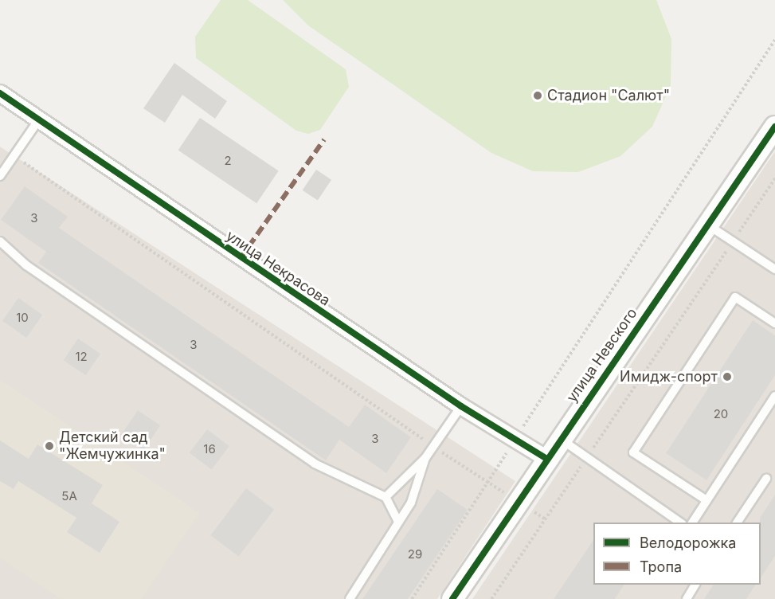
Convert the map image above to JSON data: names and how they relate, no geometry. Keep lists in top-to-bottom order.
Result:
{
  "streets": {
    "street": ["улица Некрасова", "улица Невского"]
  },
  "crossings": [
    ["улица Некрасова", "улица Невского"]
  ],
  "places": ["Стадион \"Салют\"", "Имидж-спорт", "Детский сад \"Жемчужинка\""],
  "house_numbers": [
    "2",
    "3",
    "10",
    "3",
    "12",
    "20",
    "3",
    "16",
    "5А",
    "29"
  ],
  "legend": ["Велодорожка", "Тропа"]
}
